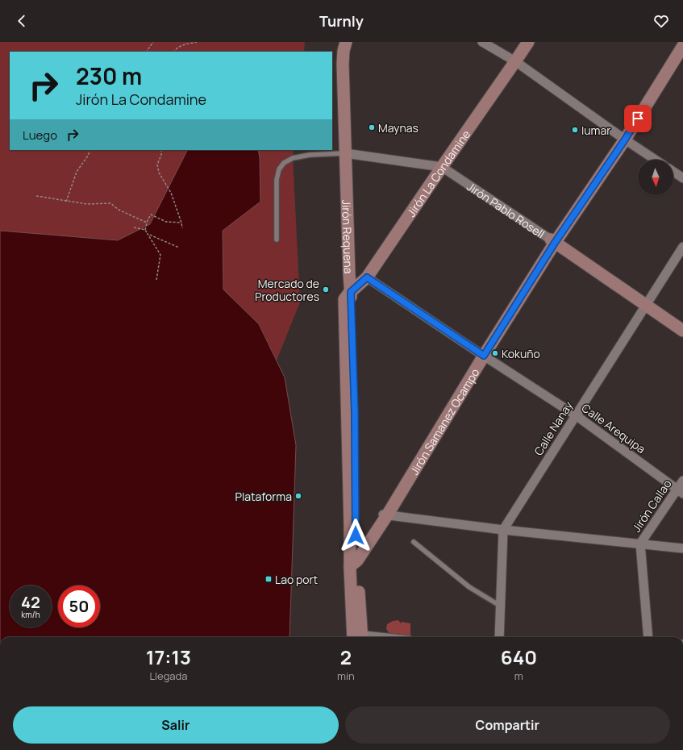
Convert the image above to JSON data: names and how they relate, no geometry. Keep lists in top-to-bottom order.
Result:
{
  "streets": {
    "main road": [
      "Jirón La Condamine",
      "Jirón Pablo Rosell",
      "Jirón Requena",
      "Jirón Samanez Ocampo"
    ],
    "street": ["Calle Nanay", "Calle Arequipa", "Jirón Callao"]
  },
  "crossings": [
    ["Jirón La Condamine", "Jirón Pablo Rosell"],
    ["Jirón La Condamine", "Jirón Requena"],
    ["Jirón La Condamine", "Calle Arequipa"],
    ["Jirón Pablo Rosell", "Jirón Requena"],
    ["Jirón Pablo Rosell", "Jirón Samanez Ocampo"],
    ["Jirón Pablo Rosell", "Calle Nanay"],
    ["Jirón Requena", "Jirón Samanez Ocampo"],
    ["Jirón Samanez Ocampo", "Calle Arequipa"],
    ["Calle Nanay", "Calle Arequipa"],
    ["Calle Arequipa", "Jirón Callao"]
  ],
  "places": {
    "other": [
      "Maynas",
      "lumar",
      "Mercado de Productores",
      "Kokuño",
      "Plataforma"
    ],
    "transit": ["Lao port"]
  },
  "north": "bottom",
  "page": {
    "header": "Turnly",
    "turn": ["230 m", "Jirón La Condamine"],
    "then": "Luego",
    "speed": "42 km/h",
    "limit": "50",
    "eta": [
      "17:13",
      "Llegada",
      "2",
      "min",
      "640",
      "m"
    ],
    "buttons": ["Salir", "Compartir"]
  }
}
